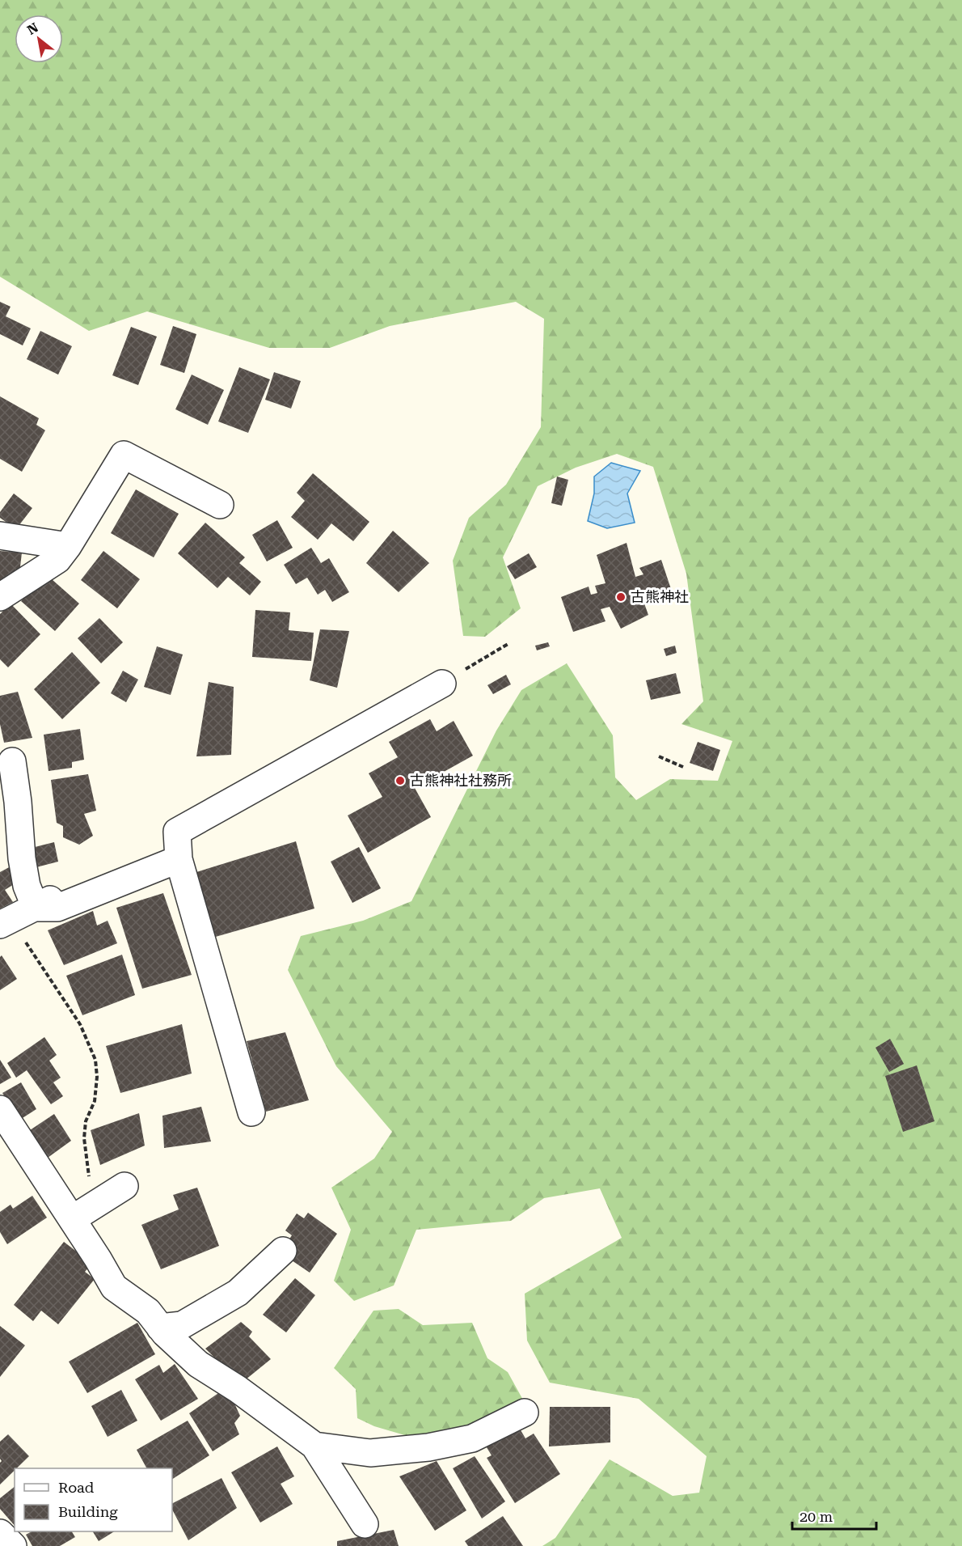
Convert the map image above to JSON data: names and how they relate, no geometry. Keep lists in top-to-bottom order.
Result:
{
  "places": ["古熊神社", "古熊神社社務所"],
  "legend": ["Road", "Building"],
  "scale_bar": "20 m",
  "north": "top left"
}
